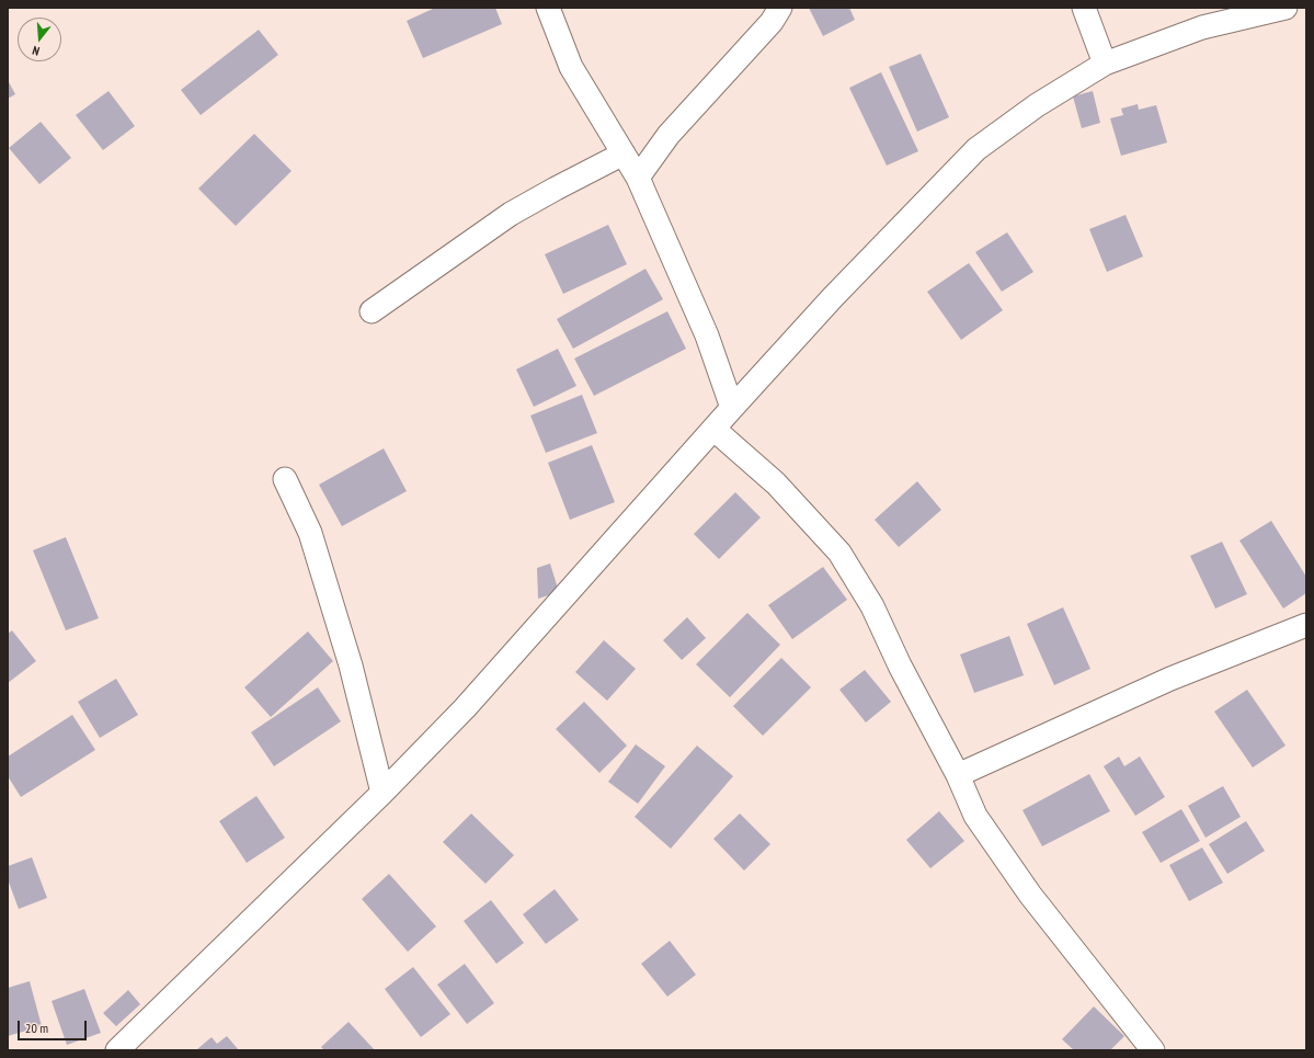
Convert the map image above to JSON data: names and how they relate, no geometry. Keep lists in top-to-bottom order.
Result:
{
  "scale_bar": "20 m",
  "north": "bottom"
}
